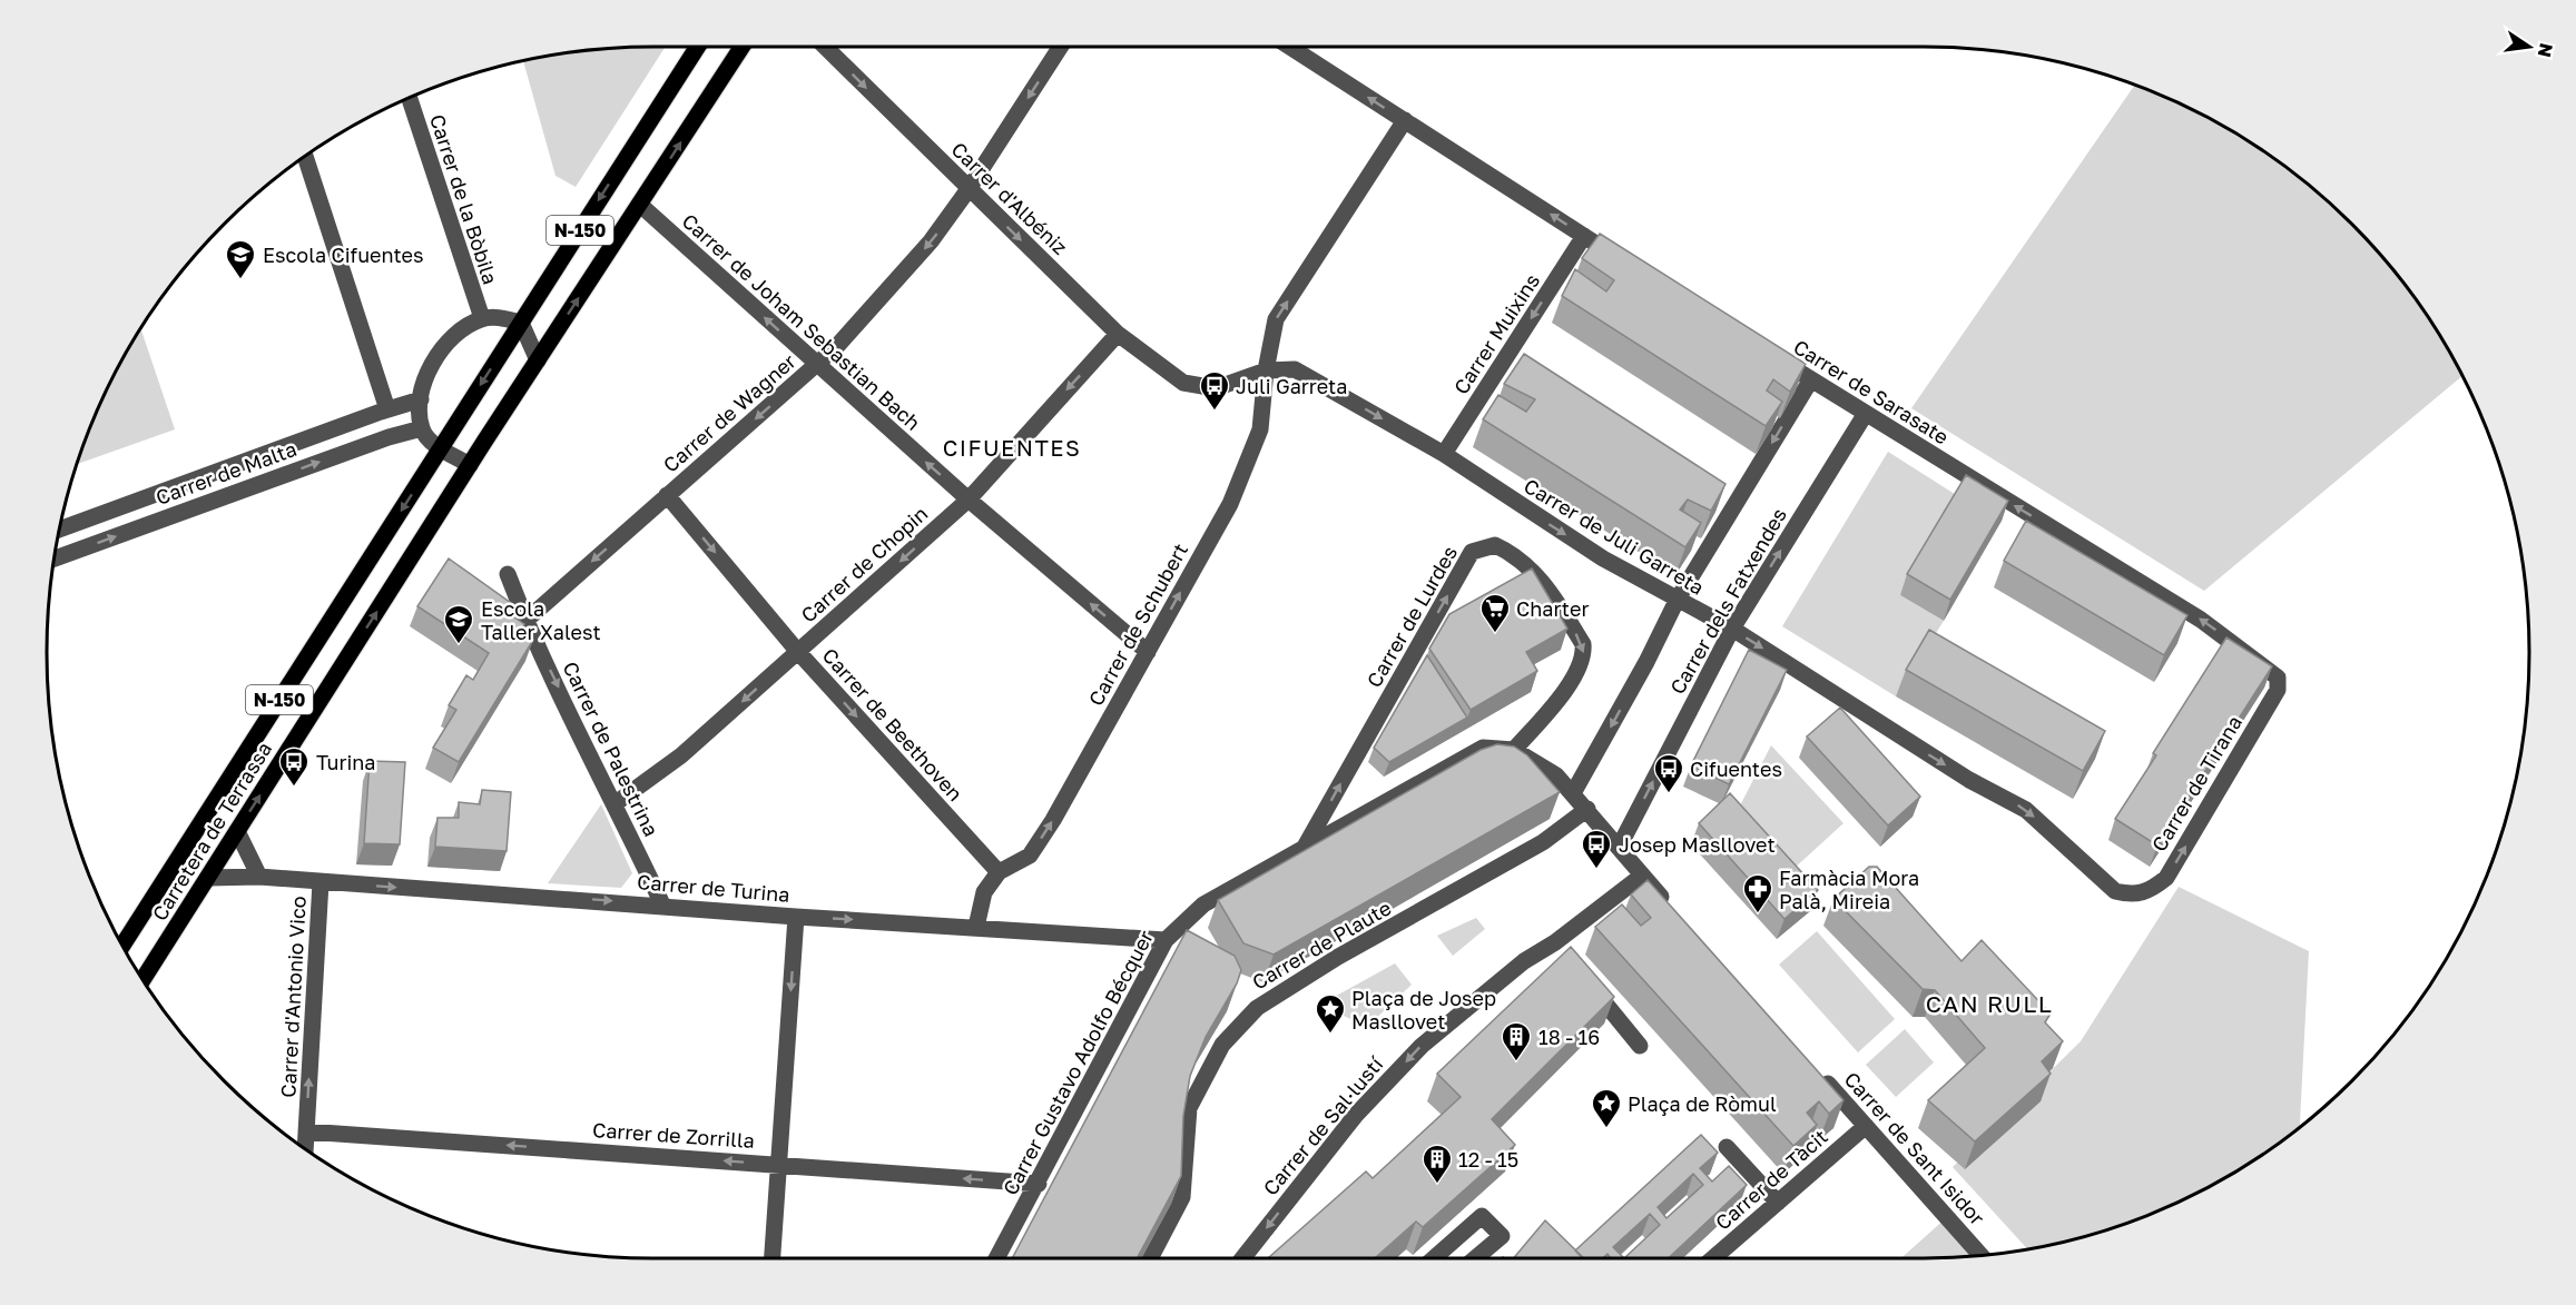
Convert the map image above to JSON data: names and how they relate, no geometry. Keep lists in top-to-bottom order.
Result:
{
  "streets": {
    "main road": ["N-150", "Carretera de Terrassa"],
    "street": [
      "Carrer d'Albéniz",
      "Carrer de la Bòbila",
      "Carrer de Joham Sebastian Bach",
      "Carrer Muixins",
      "Carrer de Sarasate",
      "Carrer de Wagner",
      "Carrer de Malta",
      "Carrer de Juli Garreta",
      "Carrer de Chopin",
      "Carrer dels Fatxendes",
      "Carrer de Lurdes",
      "Carrer de Schubert",
      "Carrer de Beethoven",
      "Carrer de Palestrina",
      "Carrer de Tirana",
      "Carrer de Turina",
      "Carrer de Plaute",
      "Carrer d'Antonio Vico",
      "Carrer Gustavo Adolfo Bécquer",
      "Carrer de Sal·lustí",
      "Carrer de Zorrilla",
      "Carrer de Sant Isidor",
      "Carrer de Tàcit"
    ]
  },
  "crossings": [
    ["Carrer d'Albéniz", "Carrer de Wagner"],
    ["Carrer d'Albéniz", "Carrer de Juli Garreta"],
    ["Carrer d'Albéniz", "Carrer de Chopin"],
    ["Carrer de Joham Sebastian Bach", "Carrer de Wagner"],
    ["Carrer de Joham Sebastian Bach", "Carrer de Chopin"],
    ["Carrer de Joham Sebastian Bach", "Carrer de Schubert"],
    ["Carrer de Joham Sebastian Bach", "Carretera de Terrassa"],
    ["Carrer Muixins", "Carrer de Juli Garreta"],
    ["Carrer de Sarasate", "Carrer dels Fatxendes"],
    ["Carrer de Sarasate", "Carrer de Tirana"],
    ["Carrer de Wagner", "Carrer de Beethoven"],
    ["Carrer de Wagner", "Carrer de Palestrina"],
    ["Carrer de Juli Garreta", "Carrer dels Fatxendes"],
    ["Carrer de Juli Garreta", "Carrer de Schubert"],
    ["Carrer de Juli Garreta", "Carrer de Tirana"],
    ["Carrer de Chopin", "Carrer de Beethoven"],
    ["Carrer de Chopin", "Carrer de Palestrina"],
    ["Carrer de Lurdes", "Carrer Gustavo Adolfo Bécquer"],
    ["Carrer de Schubert", "Carrer de Beethoven"],
    ["Carrer de Palestrina", "Carrer de Turina"],
    ["Carretera de Terrassa", "Carrer de Turina"],
    ["Carrer de Turina", "Carrer d'Antonio Vico"],
    ["Carrer de Turina", "Carrer Gustavo Adolfo Bécquer"],
    ["Carrer d'Antonio Vico", "Carrer de Zorrilla"],
    ["Carrer Gustavo Adolfo Bécquer", "Carrer de Zorrilla"],
    ["Carrer de Sant Isidor", "Carrer de Tàcit"]
  ],
  "one_way": [
    "Carrer d'Albéniz",
    "Carrer de Joham Sebastian Bach",
    "Carrer Muixins",
    "Carrer de Sarasate",
    "Carrer de Wagner",
    "Carrer de Juli Garreta",
    "Carrer de Chopin",
    "Carrer de Schubert",
    "Carrer de Beethoven",
    "Carrer de Palestrina",
    "Carrer de Tirana",
    "Carrer de Turina",
    "Carrer d'Antonio Vico",
    "Carrer de Sal·lustí",
    "Carrer de Zorrilla"
  ],
  "districts": ["CIFUENTES", "CAN RULL"],
  "places": {
    "school or university": ["Escola Cifuentes", "Escola Taller Xalest"],
    "bus stop": [
      "Juli Garreta",
      "Turina",
      "Cifuentes",
      "Josep Masllovet"
    ],
    "supermarket": ["Charter"],
    "pharmacy": ["Farmàcia Mora Palà, Mireia"],
    "place": ["Plaça de Josep Masllovet", "Plaça de Ròmul"],
    "building": ["18 - 16", "12 - 15"]
  },
  "north": "right"
}
